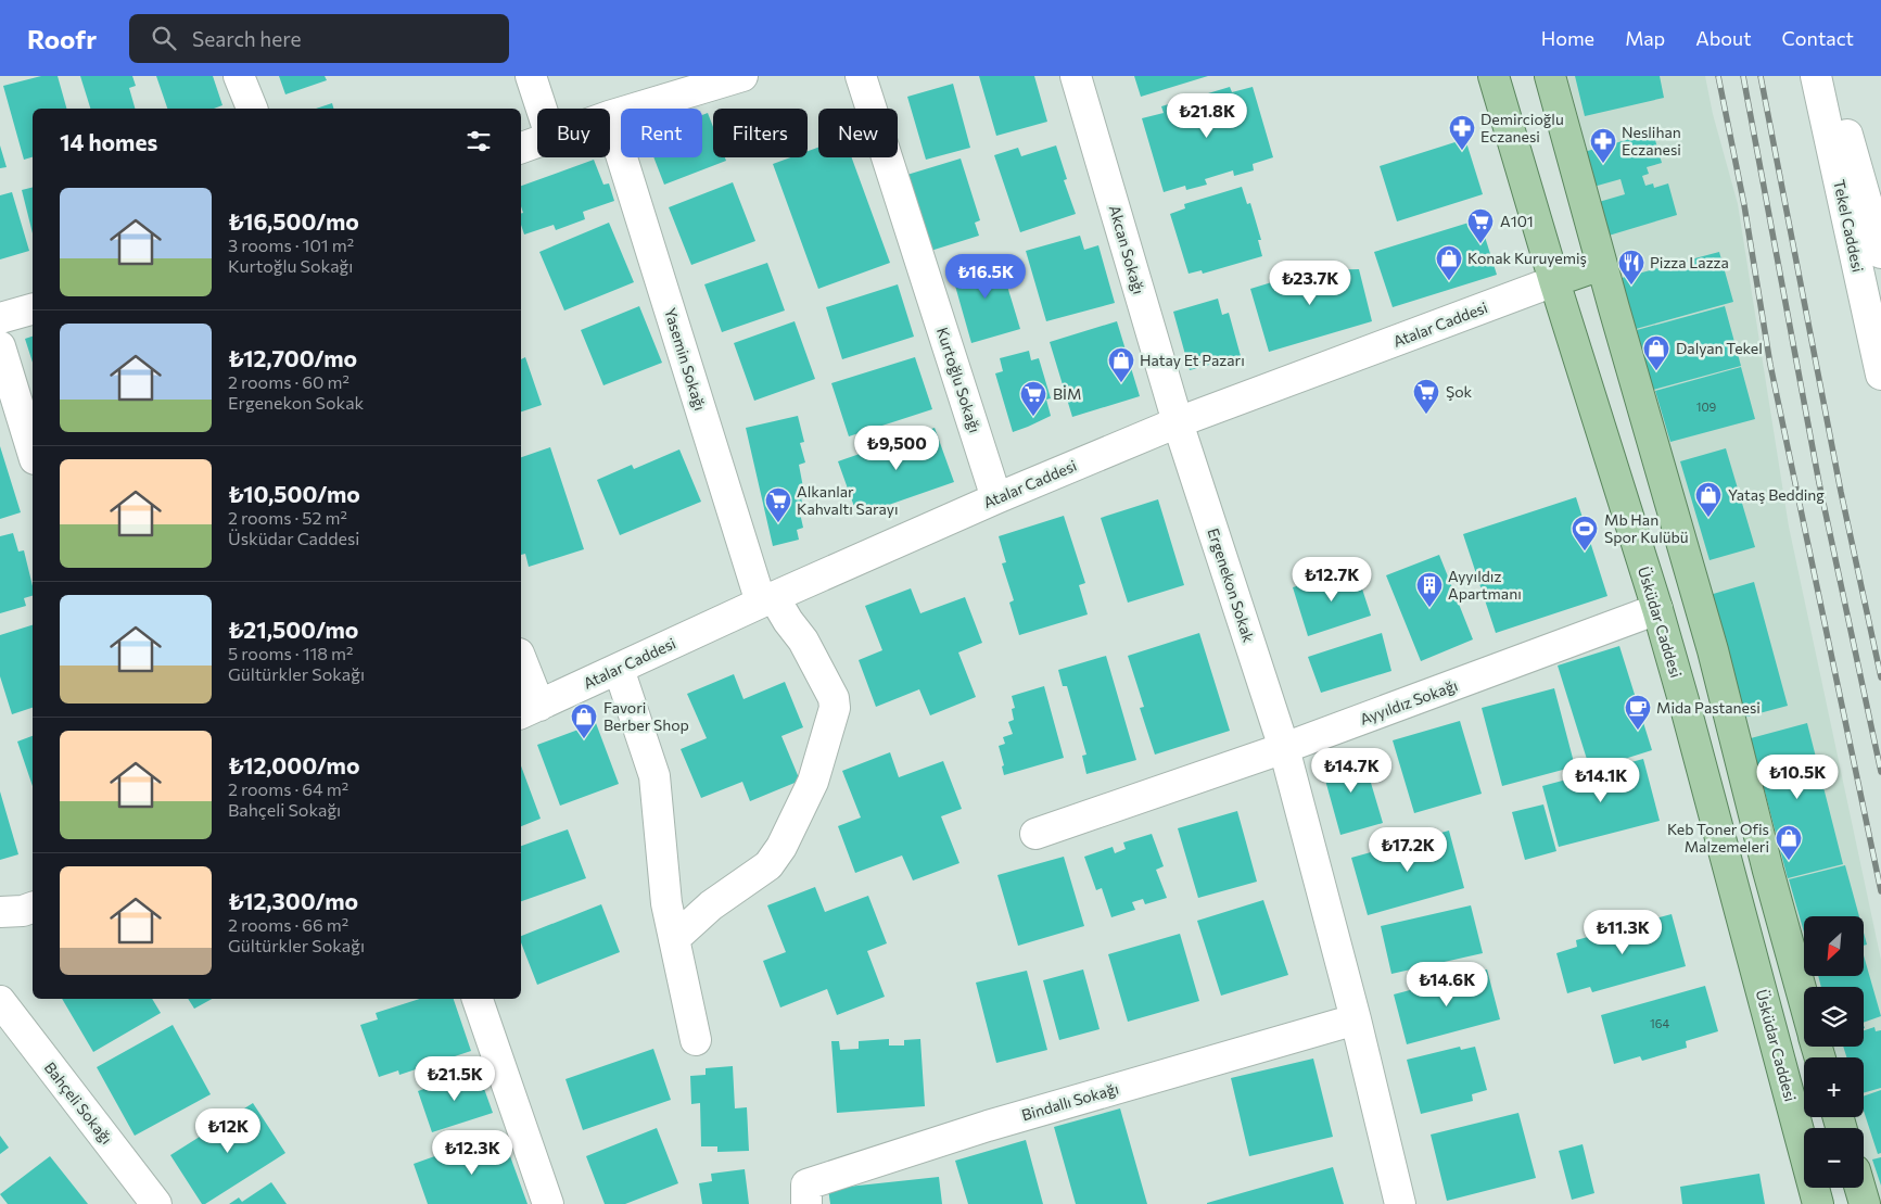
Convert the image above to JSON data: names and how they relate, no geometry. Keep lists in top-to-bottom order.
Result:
{
  "streets": {
    "main road": ["Üsküdar Caddesi"],
    "street": [
      "Tekel Caddesi",
      "Akcan Sokağı",
      "Atalar Caddesi",
      "Yasemin Sokağı",
      "Kurtoğlu Sokağı",
      "Ergenekon Sokak",
      "Ayyıldız Sokağı",
      "Bindallı Sokağı",
      "Bahçeli Sokağı"
    ]
  },
  "crossings": [
    ["Akcan Sokağı", "Atalar Caddesi"],
    ["Akcan Sokağı", "Ergenekon Sokak"],
    ["Atalar Caddesi", "Yasemin Sokağı"],
    ["Atalar Caddesi", "Kurtoğlu Sokağı"],
    ["Atalar Caddesi", "Ergenekon Sokak"],
    ["Atalar Caddesi", "Üsküdar Caddesi"],
    ["Ergenekon Sokak", "Ayyıldız Sokağı"],
    ["Ergenekon Sokak", "Bindallı Sokağı"],
    ["Üsküdar Caddesi", "Ayyıldız Sokağı"]
  ],
  "places": {
    "pharmacy": ["Demircioğlu Eczanesi", "Neslihan Eczanesi"],
    "supermarket": [
      "A101",
      "Şok",
      "BİM",
      "Alkanlar Kahvaltı Sarayı"
    ],
    "shop": [
      "Konak Kuruyemiş",
      "Dalyan Tekel",
      "Hatay Et Pazarı",
      "Yataş Bedding",
      "Favori Berber Shop",
      "Keb Toner Ofis Malzemeleri"
    ],
    "restaurant": ["Pizza Lazza"],
    "sports": ["Mb Han Spor Kulübü"],
    "building": ["Ayyıldız Apartmanı"],
    "cafe": ["Mida Pastanesi"]
  },
  "house_numbers": ["109", "164"],
  "north": "bottom left",
  "page": {
    "header": "Roofr",
    "search": "Search here",
    "nav": [
      "Home",
      "Map",
      "About",
      "Contact"
    ],
    "price": [
      "₺21.8K",
      "₺16.5K",
      "₺23.7K",
      "₺9,500",
      "₺12.7K",
      "₺14.7K",
      "₺10.5K",
      "₺14.1K",
      "₺17.2K",
      "₺11.3K",
      "₺14.6K",
      "₺21.5K",
      "₺12K",
      "₺12.3K"
    ],
    "chip": [
      "Buy",
      "Rent",
      "Filters",
      "New"
    ],
    "heading": "14 homes",
    "list": [
      {
        "name": "₺16,500/mo",
        "note": "3 rooms · 101 m² · Kurtoğlu Sokağı"
      },
      {
        "name": "₺12,700/mo",
        "note": "2 rooms · 60 m² · Ergenekon Sokak"
      },
      {
        "name": "₺10,500/mo",
        "note": "2 rooms · 52 m² · Üsküdar Caddesi"
      },
      {
        "name": "₺21,500/mo",
        "note": "5 rooms · 118 m² · Gültürkler Sokağı"
      },
      {
        "name": "₺12,000/mo",
        "note": "2 rooms · 64 m² · Bahçeli Sokağı"
      },
      {
        "name": "₺12,300/mo",
        "note": "2 rooms · 66 m² · Gültürkler Sokağı"
      }
    ],
    "map_buttons": ["+", "−"]
  }
}
